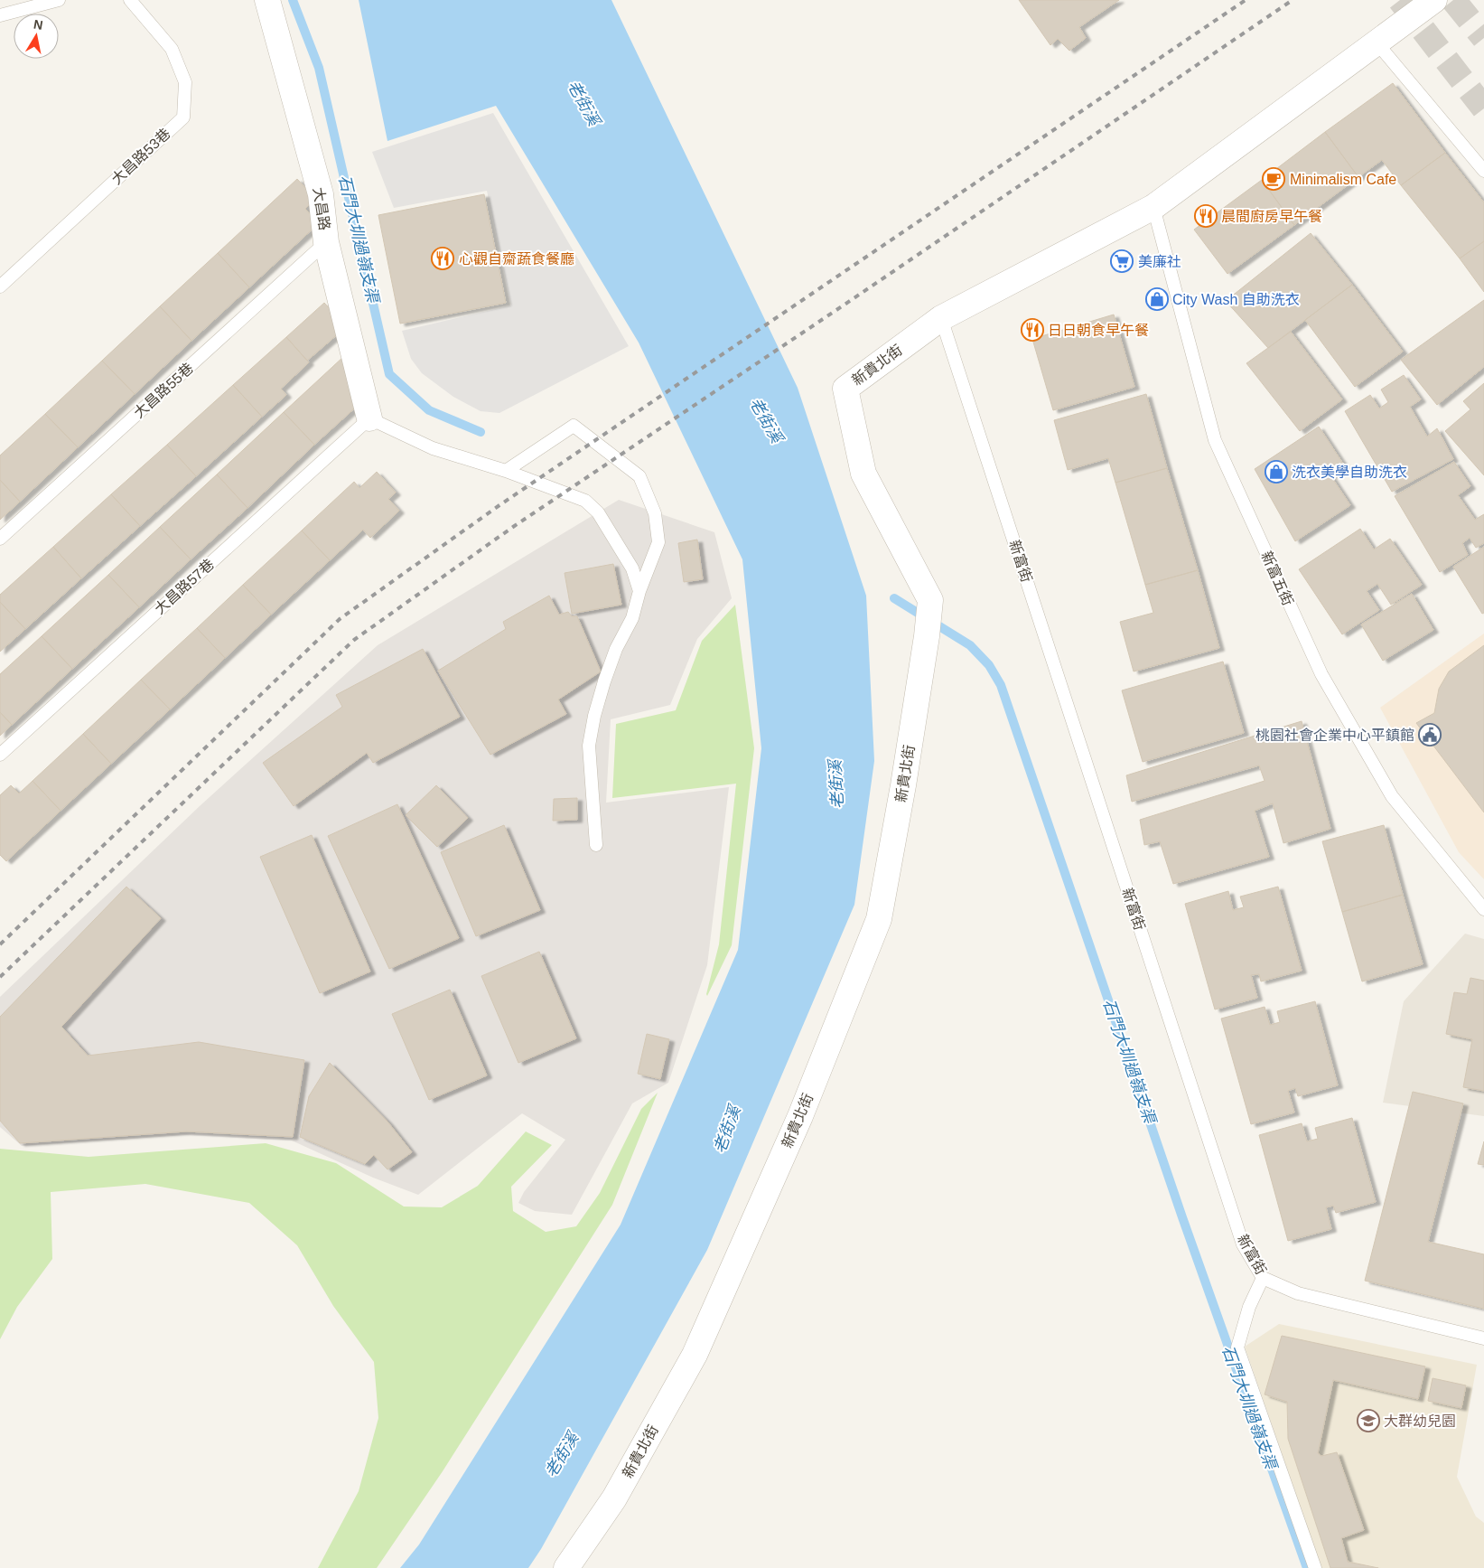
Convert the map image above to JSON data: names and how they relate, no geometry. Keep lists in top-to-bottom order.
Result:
{
  "streets": {
    "street": ["大昌路", "新貴北街"],
    "lane": [
      "大昌路53巷",
      "大昌路55巷",
      "新富街",
      "新富五街",
      "大昌路57巷"
    ]
  },
  "crossings": [
    ["大昌路", "大昌路55巷"],
    ["大昌路", "大昌路57巷"],
    ["新貴北街", "新富街"]
  ],
  "water": ["老街溪", "石門大圳過嶺支渠"],
  "places": {
    "cafe": ["Minimalism Cafe"],
    "restaurant": ["晨間廚房早午餐", "心觀自齋蔬食餐廳", "日日朝食早午餐"],
    "supermarket": ["美廉社"],
    "shop": ["City Wash 自助洗衣", "洗衣美學自助洗衣"],
    "public building": ["桃園社會企業中心平鎮館"],
    "school or university": ["大群幼兒園"]
  },
  "north": "top"
}
